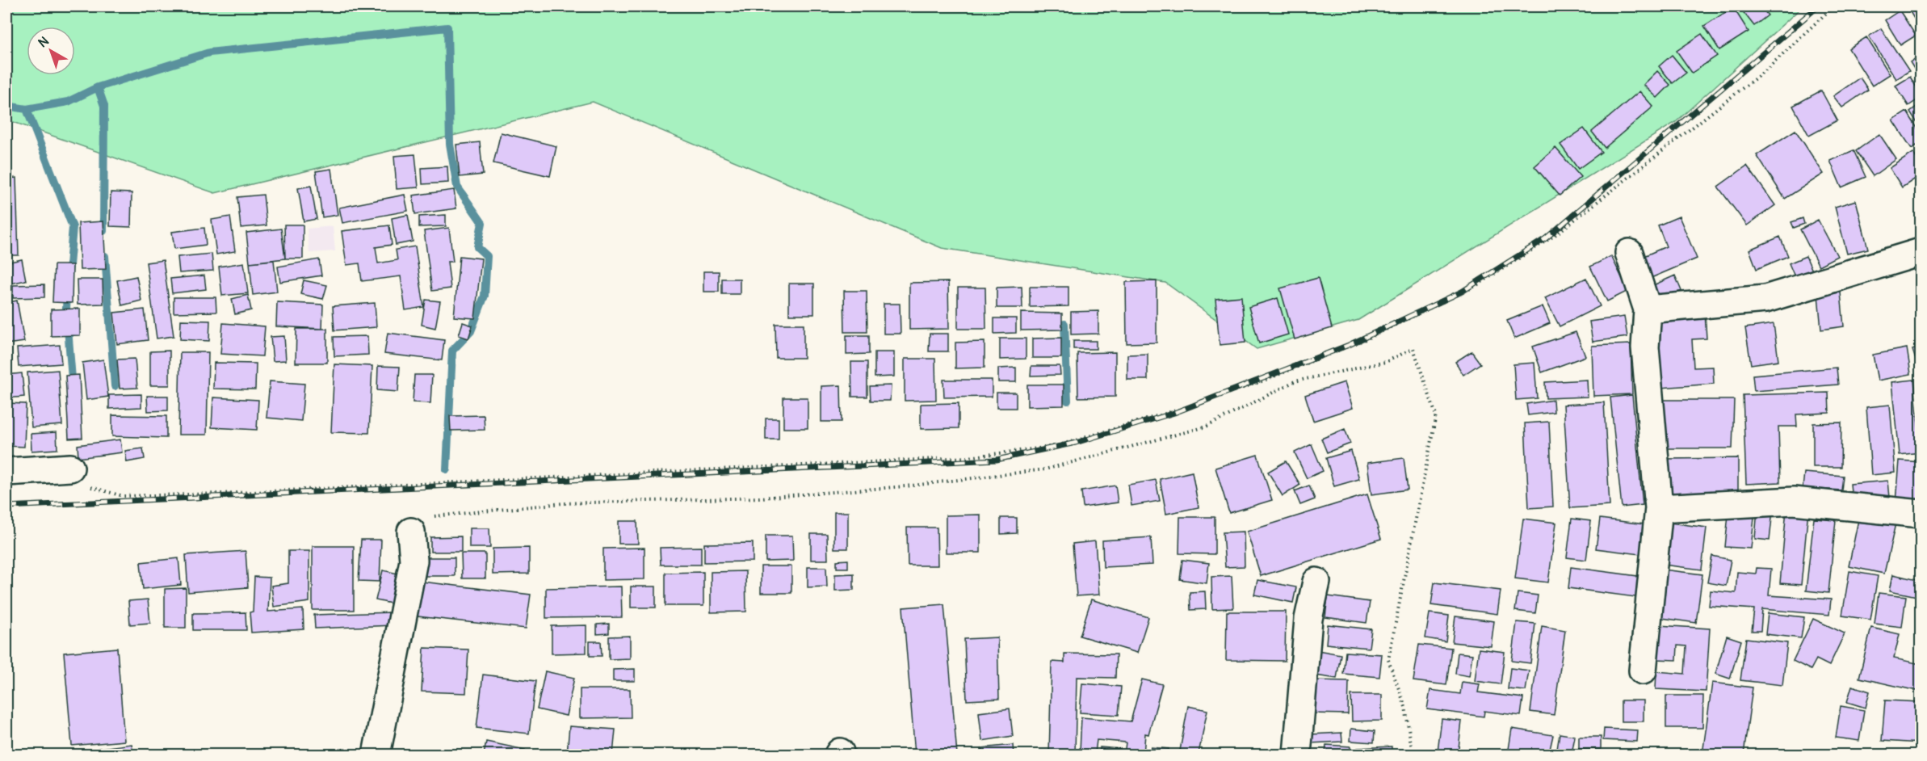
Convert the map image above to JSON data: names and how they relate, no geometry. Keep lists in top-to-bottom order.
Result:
{
  "north": "top left"
}
